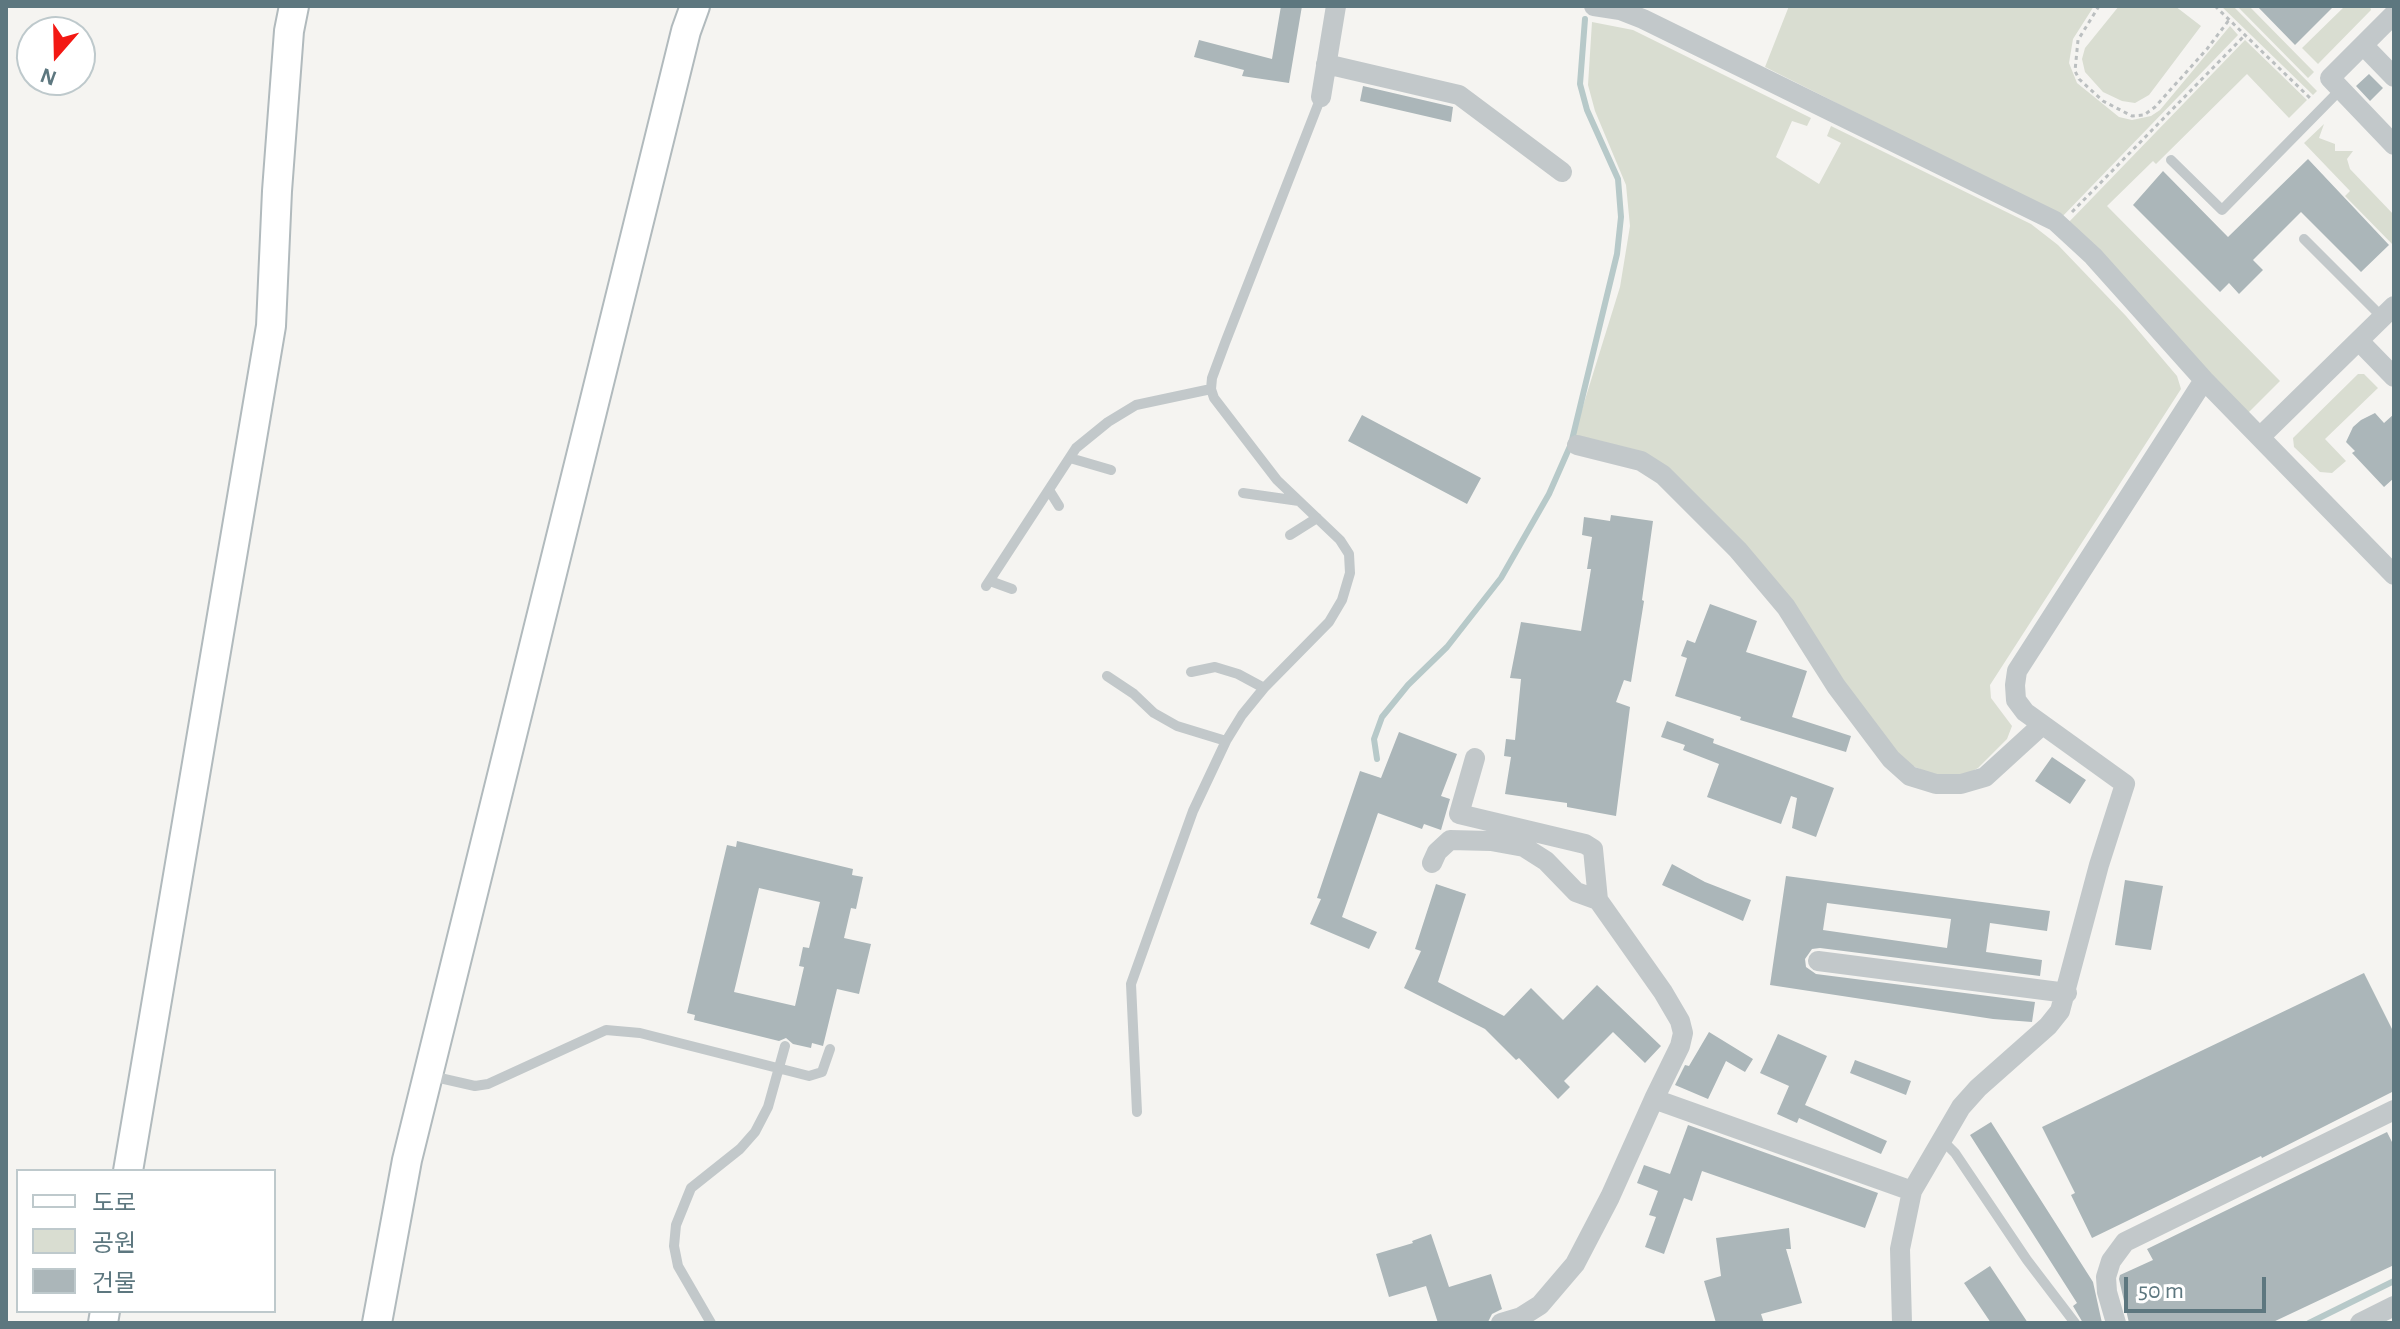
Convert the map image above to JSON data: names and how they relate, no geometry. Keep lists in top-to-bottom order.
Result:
{
  "legend": ["도로", "공원", "건물"],
  "scale_bar": "50 m",
  "north": "bottom"
}
